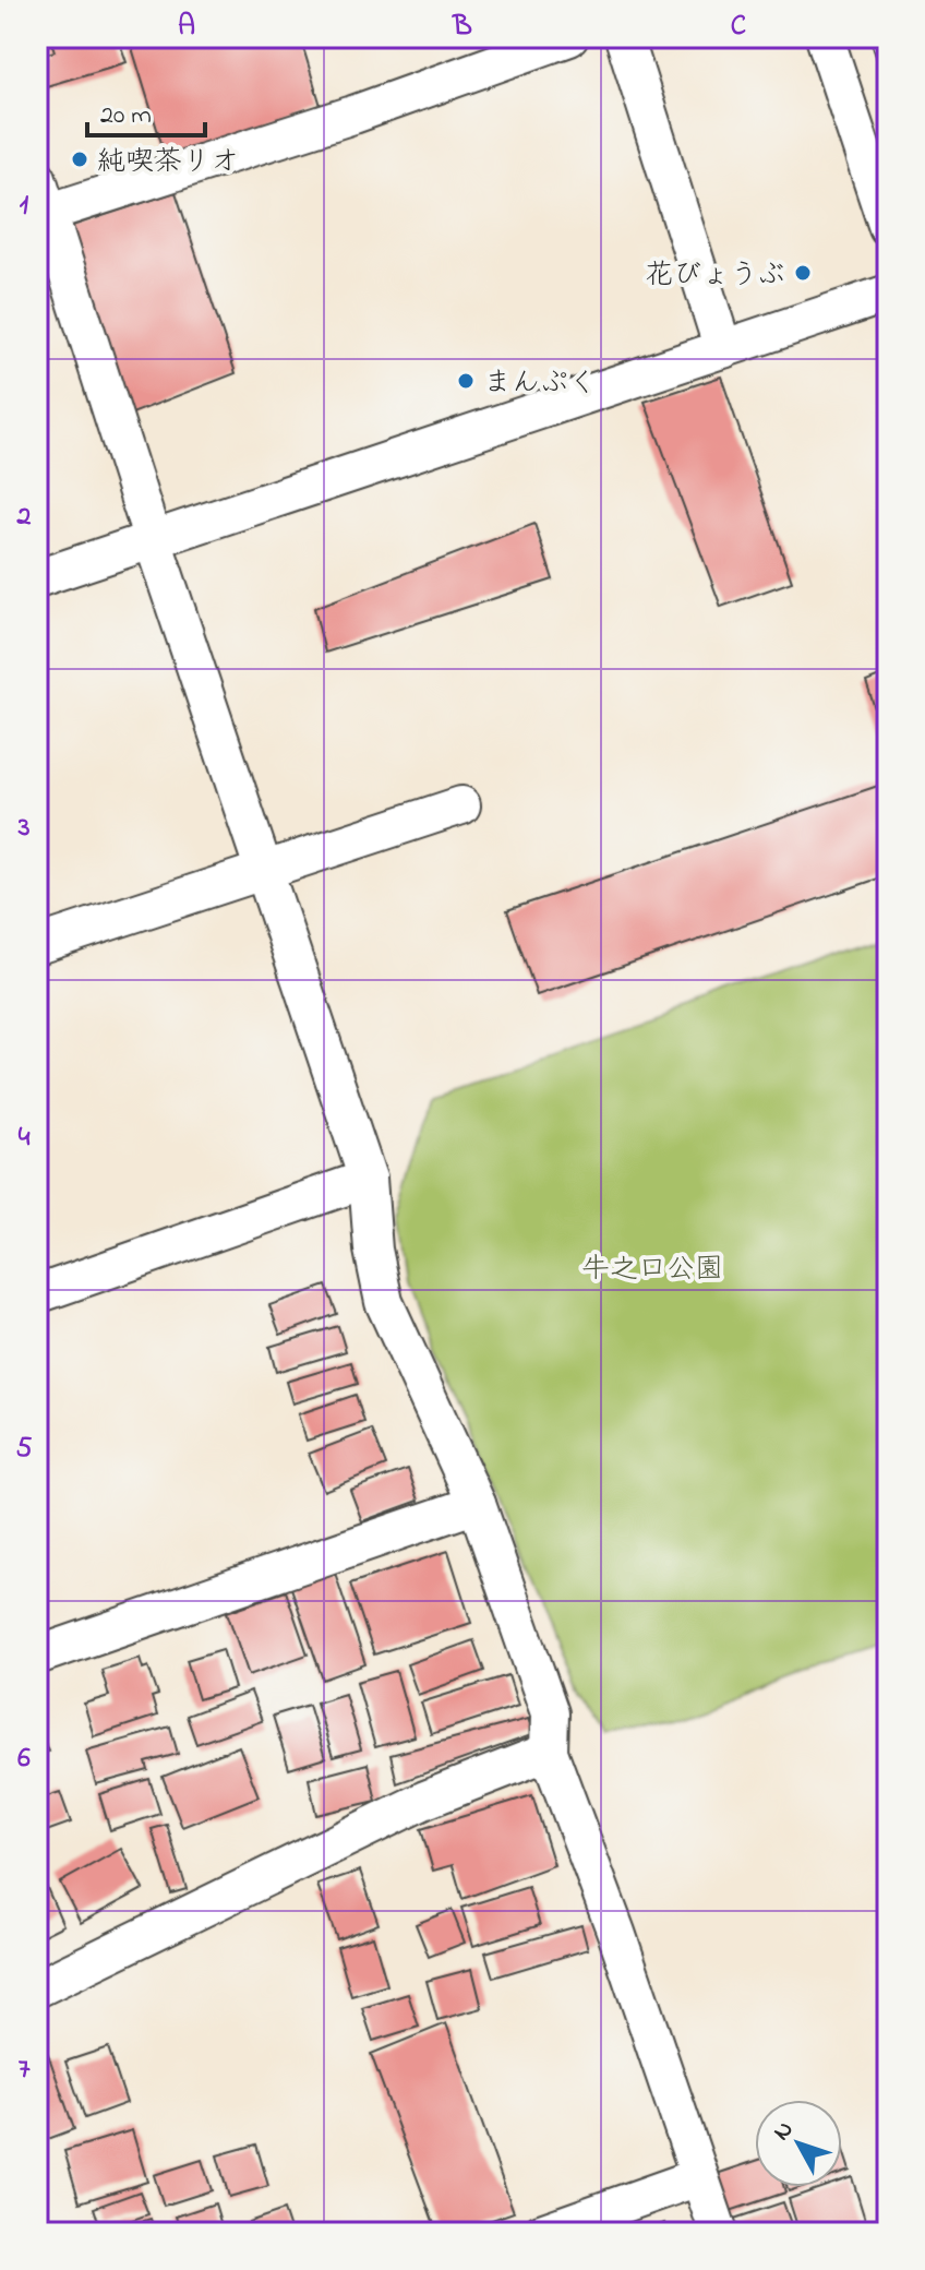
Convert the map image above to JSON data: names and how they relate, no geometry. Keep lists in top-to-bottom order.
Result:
{
  "parks": ["牛之口公園"],
  "places": ["純喫茶リオ", "花びょうぶ", "まんぷく"],
  "scale_bar": "20 m",
  "north": "top left",
  "grid": {
    "columns": ["A", "B", "C"],
    "rows": [
      "1",
      "2",
      "3",
      "4",
      "5",
      "6",
      "7"
    ]
  }
}
